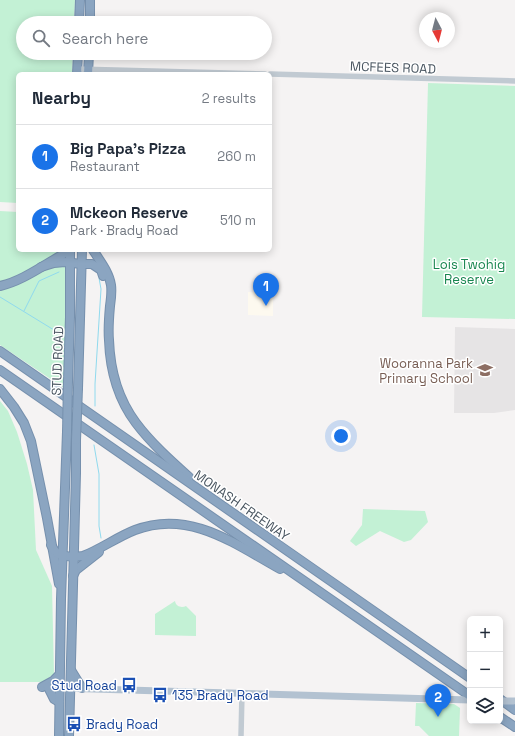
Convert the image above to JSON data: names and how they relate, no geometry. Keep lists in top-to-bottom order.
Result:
{
  "streets": {
    "highway": ["STUD ROAD", "MONASH FREEWAY"],
    "street": ["MCFEES ROAD"]
  },
  "parks": ["Lois Twohig Reserve"],
  "places": {
    "school or university": ["Wooranna Park Primary School"],
    "bus stop": ["Stud Road", "135 Brady Road", "Brady Road"]
  },
  "north": "bottom",
  "page": {
    "search": "Search here",
    "heading": ["Nearby", "2 results"],
    "list": [
      {
        "mark": "1",
        "name": "Big Papa's Pizza",
        "note": "Restaurant",
        "value": "260 m"
      },
      {
        "mark": "2",
        "name": "Mckeon Reserve",
        "note": "Park · Brady Road",
        "value": "510 m"
      }
    ],
    "pins": ["1", "2"],
    "map_buttons": ["+", "−"]
  }
}
